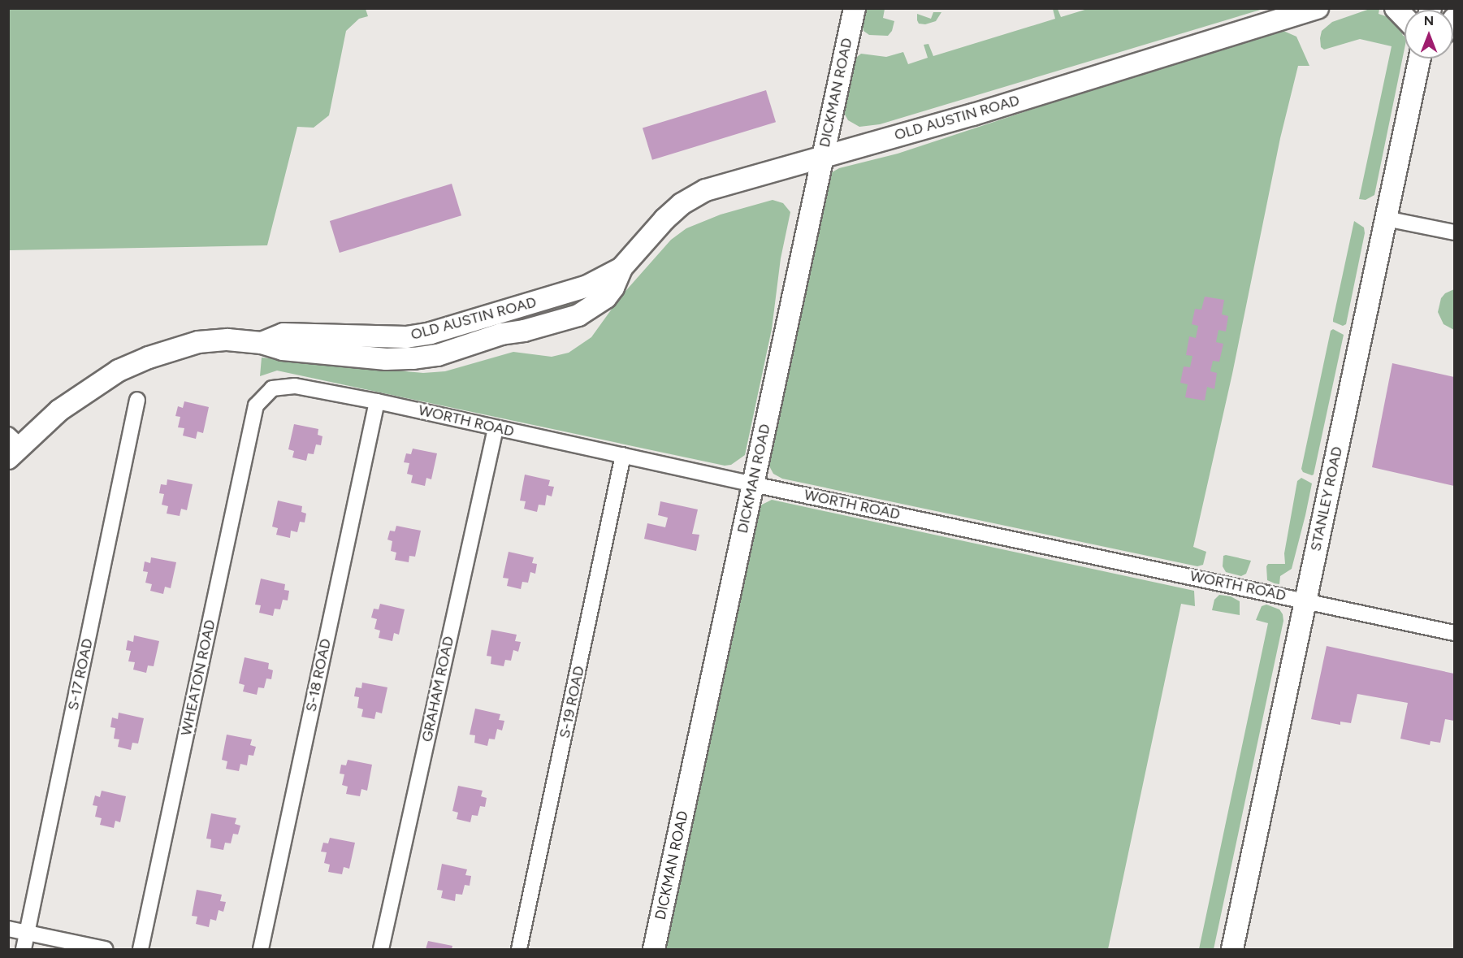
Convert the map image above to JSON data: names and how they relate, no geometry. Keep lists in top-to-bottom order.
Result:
{
  "streets": {
    "street": [
      "DICKMAN ROAD",
      "OLD AUSTIN ROAD",
      "WORTH ROAD",
      "STANLEY ROAD",
      "S-17 ROAD",
      "S-18 ROAD",
      "WHEATON ROAD",
      "GRAHAM ROAD",
      "S-19 ROAD"
    ]
  },
  "crossings": [
    ["DICKMAN ROAD", "OLD AUSTIN ROAD"],
    ["DICKMAN ROAD", "WORTH ROAD"],
    ["WORTH ROAD", "STANLEY ROAD"],
    ["WORTH ROAD", "S-18 ROAD"],
    ["WORTH ROAD", "WHEATON ROAD"],
    ["WORTH ROAD", "GRAHAM ROAD"],
    ["WORTH ROAD", "S-19 ROAD"]
  ],
  "north": "top"
}
